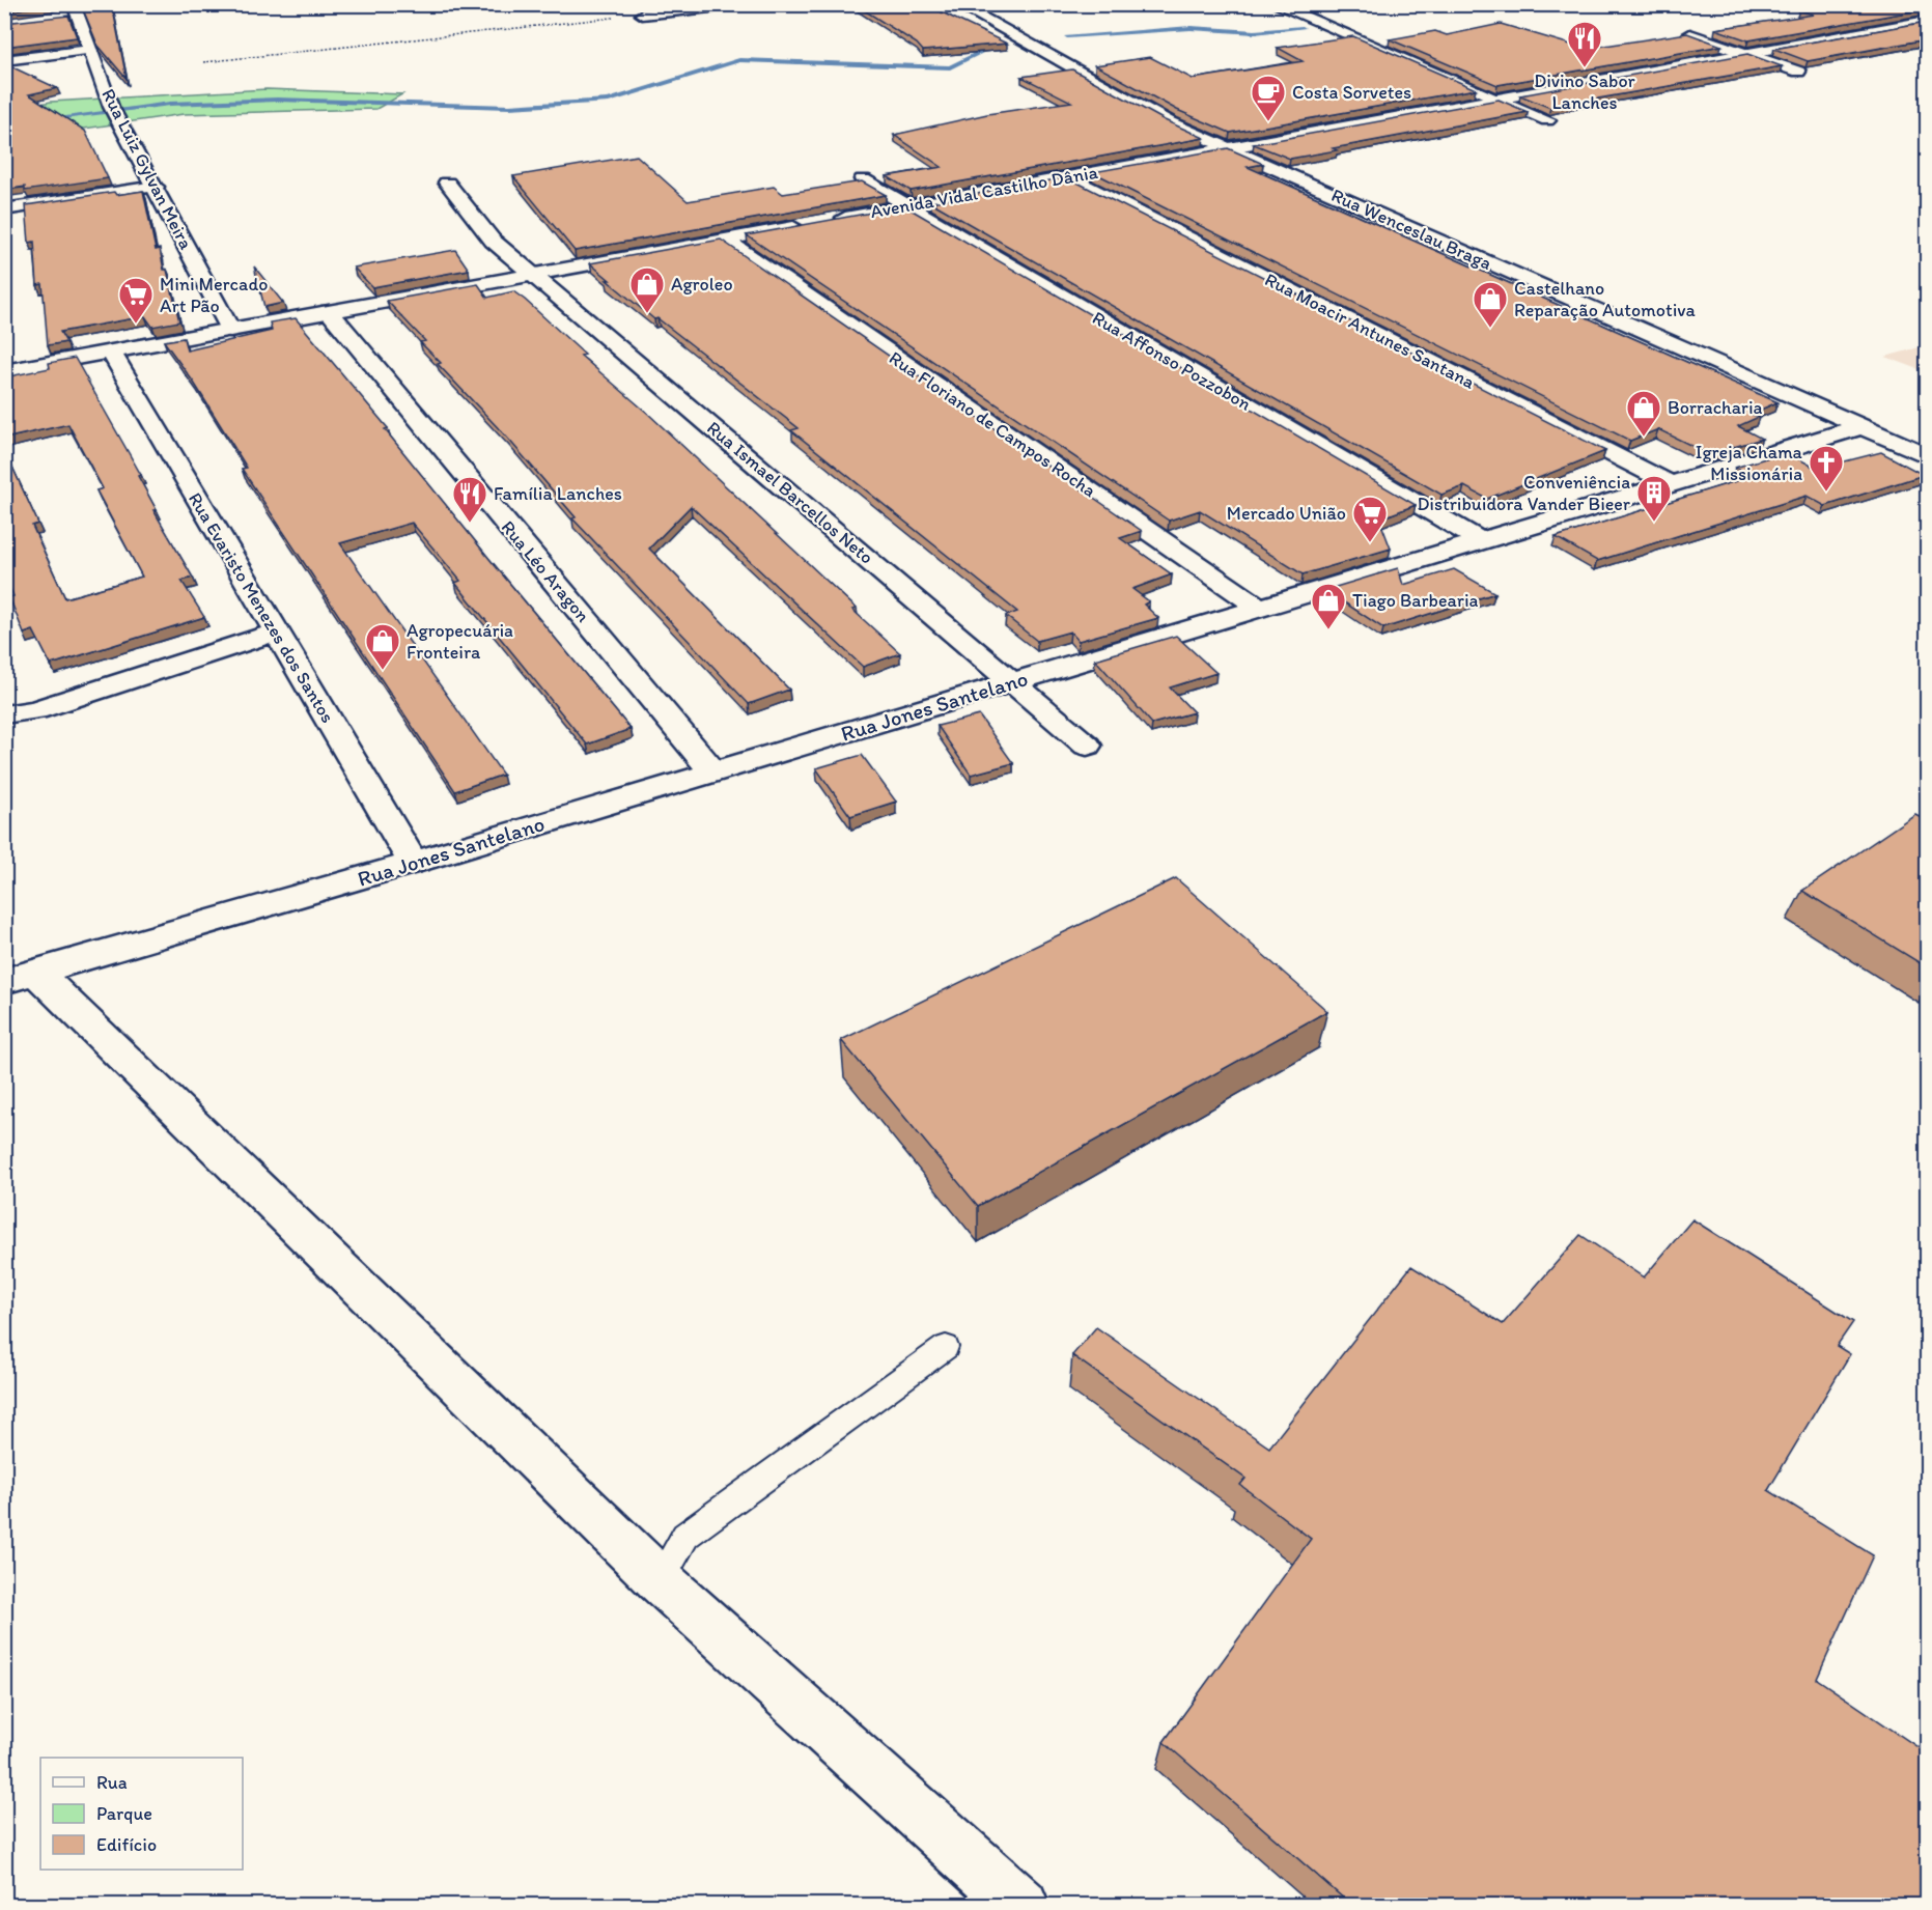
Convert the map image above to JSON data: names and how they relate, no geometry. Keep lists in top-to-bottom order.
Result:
{
  "streets": {
    "street": [
      "Rua Luiz Gylvan Meira",
      "Avenida Vidal Castilho Dânia",
      "Rua Wenceslau Braga",
      "Rua Moacir Antunes Santana",
      "Rua Affonso Pozzobon",
      "Rua Floriano de Campos Rocha",
      "Rua Ismael Barcellos Neto",
      "Rua Léo Aragon",
      "Rua Evaristo Menezes dos Santos",
      "Rua Jones Santelano"
    ]
  },
  "crossings": [
    ["Avenida Vidal Castilho Dânia", "Rua Wenceslau Braga"],
    ["Avenida Vidal Castilho Dânia", "Rua Moacir Antunes Santana"],
    ["Avenida Vidal Castilho Dânia", "Rua Affonso Pozzobon"],
    ["Rua Wenceslau Braga", "Rua Jones Santelano"],
    ["Rua Moacir Antunes Santana", "Rua Jones Santelano"],
    ["Rua Affonso Pozzobon", "Rua Jones Santelano"],
    ["Rua Floriano de Campos Rocha", "Rua Jones Santelano"],
    ["Rua Ismael Barcellos Neto", "Rua Jones Santelano"],
    ["Rua Léo Aragon", "Rua Jones Santelano"],
    ["Rua Evaristo Menezes dos Santos", "Rua Jones Santelano"]
  ],
  "places": {
    "restaurant": ["Divino Sabor Lanches", "Família Lanches"],
    "cafe": ["Costa Sorvetes"],
    "shop": [
      "Agroleo",
      "Castelhano Reparação Automotiva",
      "Borracharia",
      "Tiago Barbearia",
      "Agropecuária Fronteira"
    ],
    "supermarket": ["Mini Mercado Art Pão", "Mercado União"],
    "church": ["Igreja Chama Missionária"],
    "building": ["Conveniência Distribuidora Vander Bieer"]
  },
  "legend": ["Rua", "Parque", "Edifício"]
}
